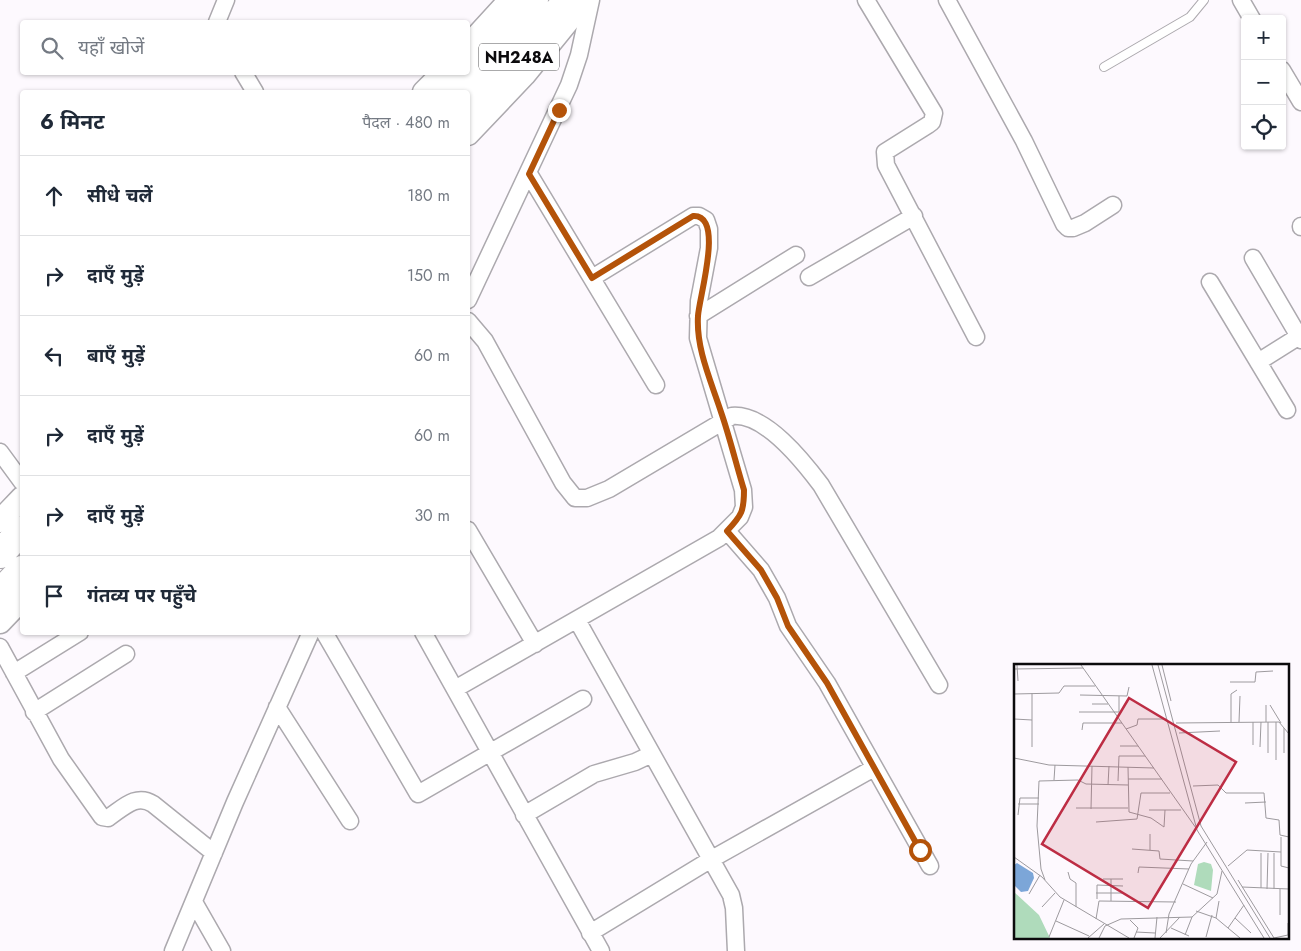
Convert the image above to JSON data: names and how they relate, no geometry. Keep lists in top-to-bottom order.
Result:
{
  "streets": {
    "highway": ["NH248A"]
  },
  "page": {
    "map_buttons": ["+", "−"],
    "search": "यहाँ खोजें",
    "heading": ["6 मिनट", "पैदल · 480 m"],
    "list": [
      ["सीधे चलें", "180 m"],
      ["दाएँ मुड़ें", "150 m"],
      ["बाएँ मुड़ें", "60 m"],
      ["दाएँ मुड़ें", "60 m"],
      ["दाएँ मुड़ें", "30 m"],
      "गंतव्य पर पहुँचे"
    ]
  }
}
